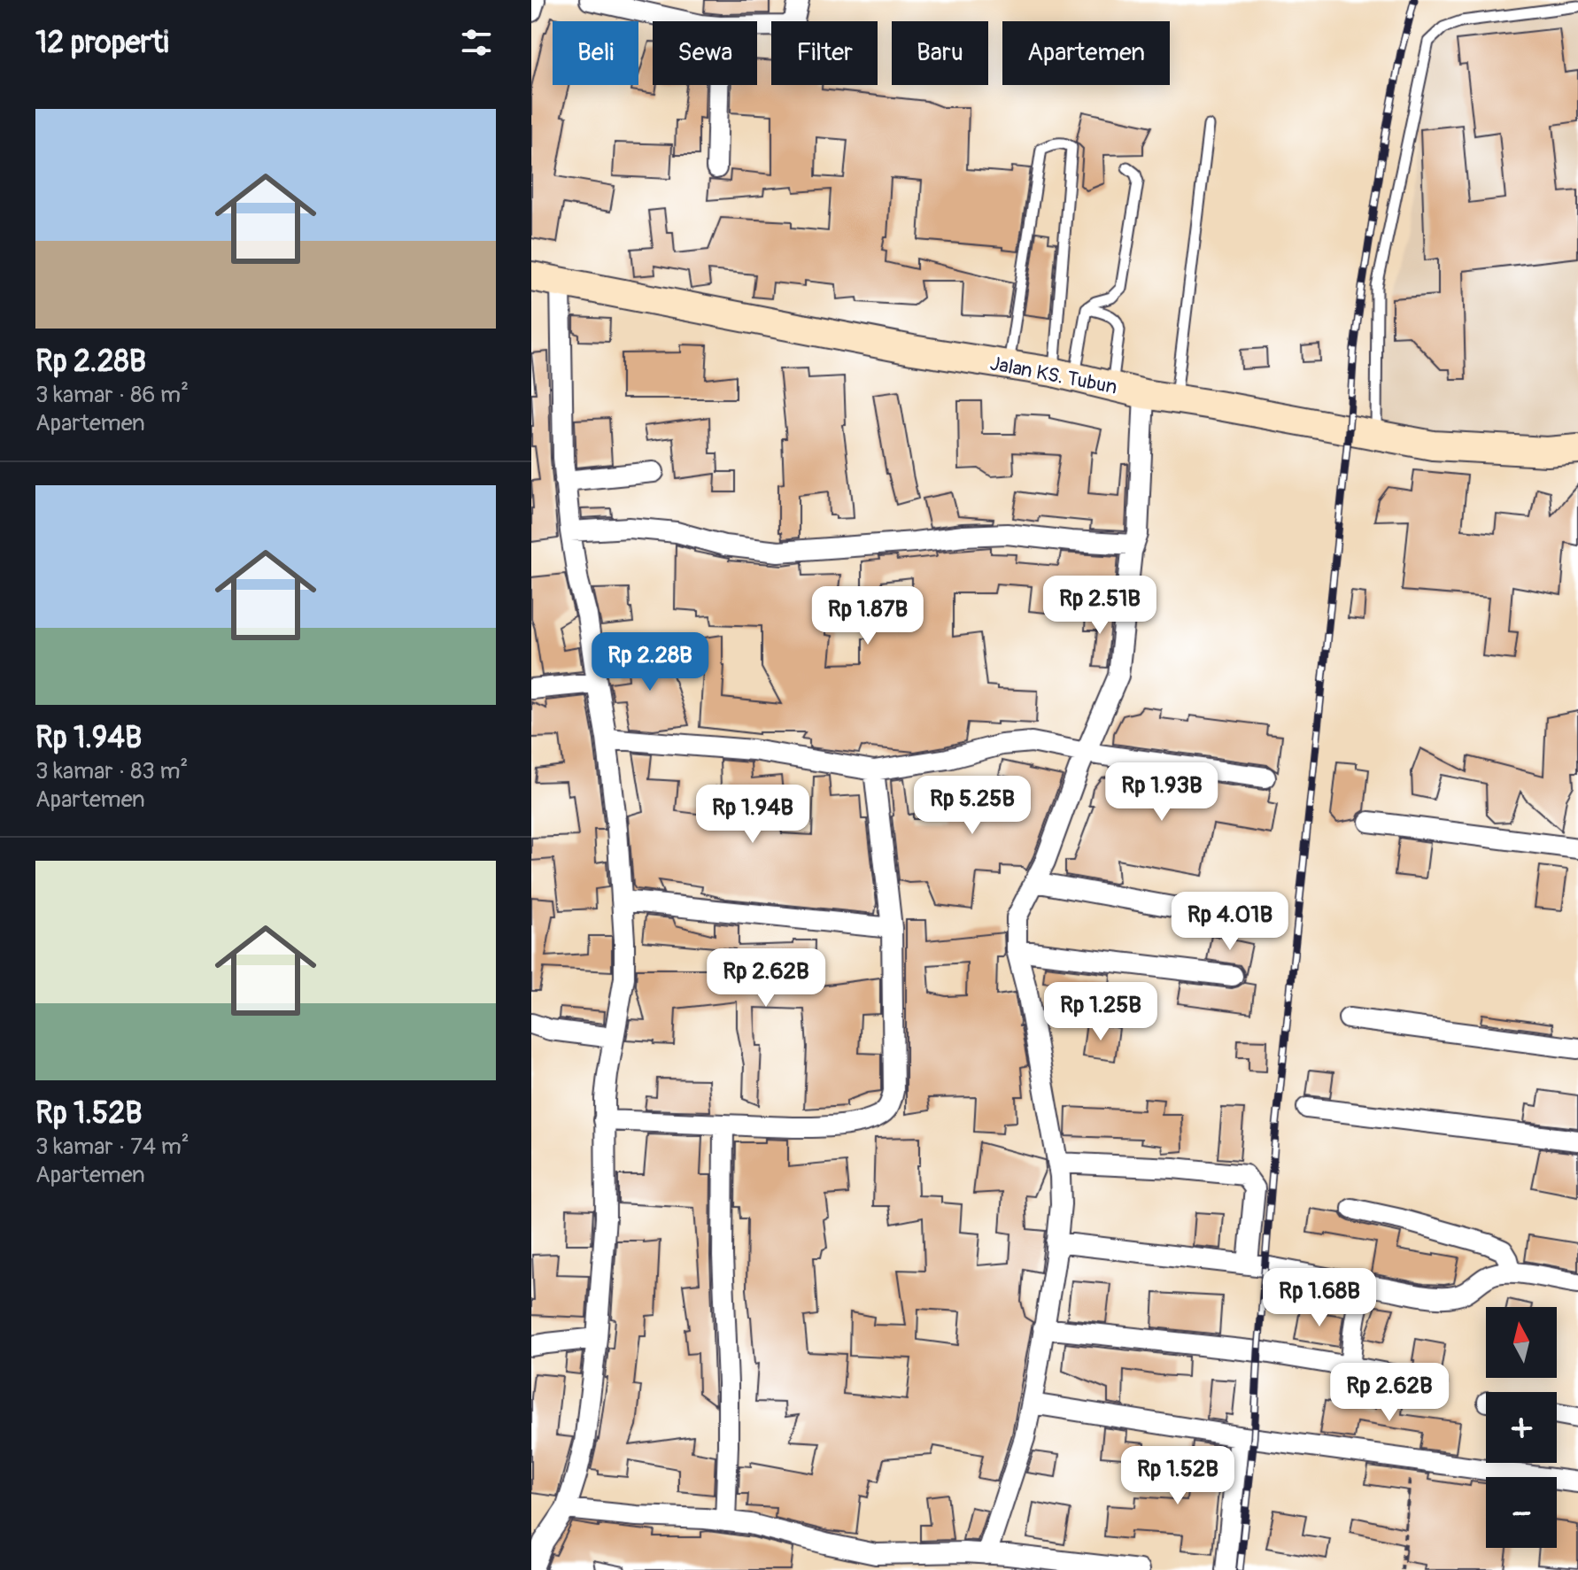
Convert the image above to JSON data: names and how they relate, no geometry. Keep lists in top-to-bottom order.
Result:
{
  "streets": {
    "main road": ["Jalan KS. Tubun"]
  },
  "north": "top",
  "page": {
    "heading": "12 properti",
    "chip": [
      "Beli",
      "Sewa",
      "Filter",
      "Baru",
      "Apartemen"
    ],
    "list": [
      {
        "name": "Rp 2.28B",
        "note": "3 kamar · 86 m² · Apartemen"
      },
      {
        "name": "Rp 1.94B",
        "note": "3 kamar · 83 m² · Apartemen"
      },
      {
        "name": "Rp 1.52B",
        "note": "3 kamar · 74 m² · Apartemen"
      }
    ],
    "price": [
      "Rp 2.51B",
      "Rp 1.87B",
      "Rp 2.28B",
      "Rp 1.93B",
      "Rp 5.25B",
      "Rp 1.94B",
      "Rp 4.01B",
      "Rp 2.62B",
      "Rp 1.25B",
      "Rp 1.68B",
      "Rp 2.62B",
      "Rp 1.52B"
    ],
    "map_buttons": ["+", "−"]
  }
}
